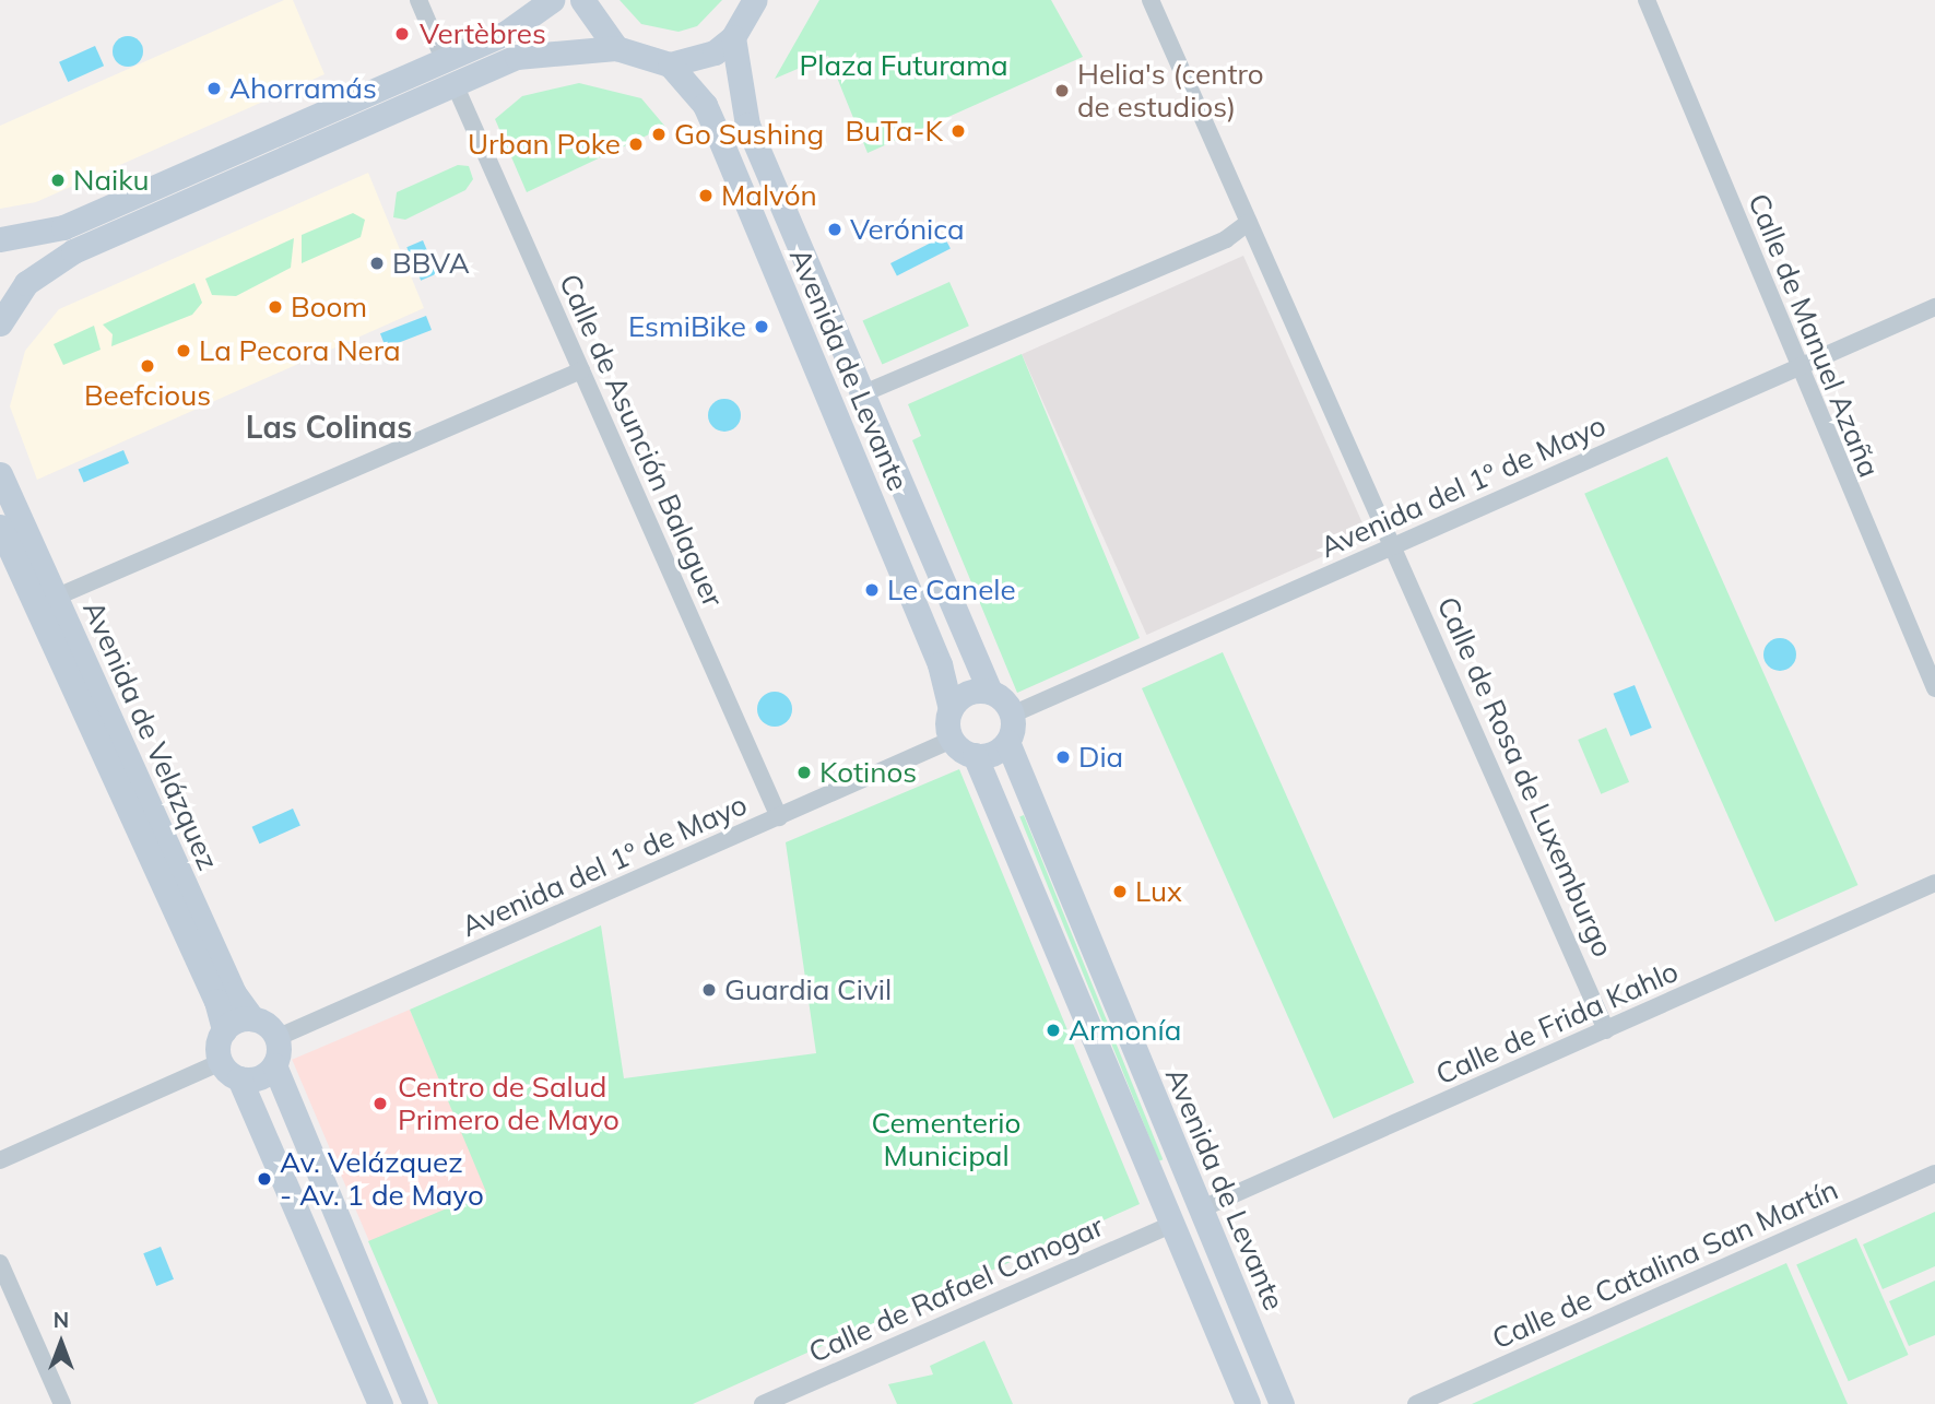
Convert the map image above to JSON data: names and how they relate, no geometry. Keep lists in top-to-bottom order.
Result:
{
  "streets": {
    "street": [
      "Calle de Manuel Azaña",
      "Avenida de Levante",
      "Calle de Asunción Balaguer",
      "Avenida del 1º de Mayo",
      "Avenida de Velázquez",
      "Calle de Rosa de Luxemburgo",
      "Calle de Frida Kahlo",
      "Calle de Catalina San Martín",
      "Calle de Rafael Canogar"
    ]
  },
  "crossings": [
    ["Calle de Manuel Azaña", "Avenida del 1º de Mayo"],
    ["Avenida de Levante", "Avenida del 1º de Mayo"],
    ["Avenida de Levante", "Calle de Frida Kahlo"],
    ["Calle de Asunción Balaguer", "Avenida del 1º de Mayo"],
    ["Avenida del 1º de Mayo", "Avenida de Velázquez"],
    ["Avenida del 1º de Mayo", "Calle de Rosa de Luxemburgo"],
    ["Calle de Rosa de Luxemburgo", "Calle de Frida Kahlo"]
  ],
  "districts": ["Las Colinas"],
  "parks": ["Plaza Futurama", "Cementerio Municipal"],
  "places": [
    "Vertèbres",
    "Ahorramás",
    "Helia's (centro de estudios)",
    "BuTa-K",
    "Go Sushing",
    "Urban Poke",
    "Naiku",
    "Malvón",
    "Verónica",
    "BBVA",
    "Boom",
    "EsmiBike",
    "La Pecora Nera",
    "Beefcious",
    "Le Canele",
    "Dia",
    "Kotinos",
    "Lux",
    "Guardia Civil",
    "Armonía",
    "Centro de Salud Primero de Mayo",
    "Av. Velázquez - Av. 1 de Mayo"
  ],
  "north": "top"
}
